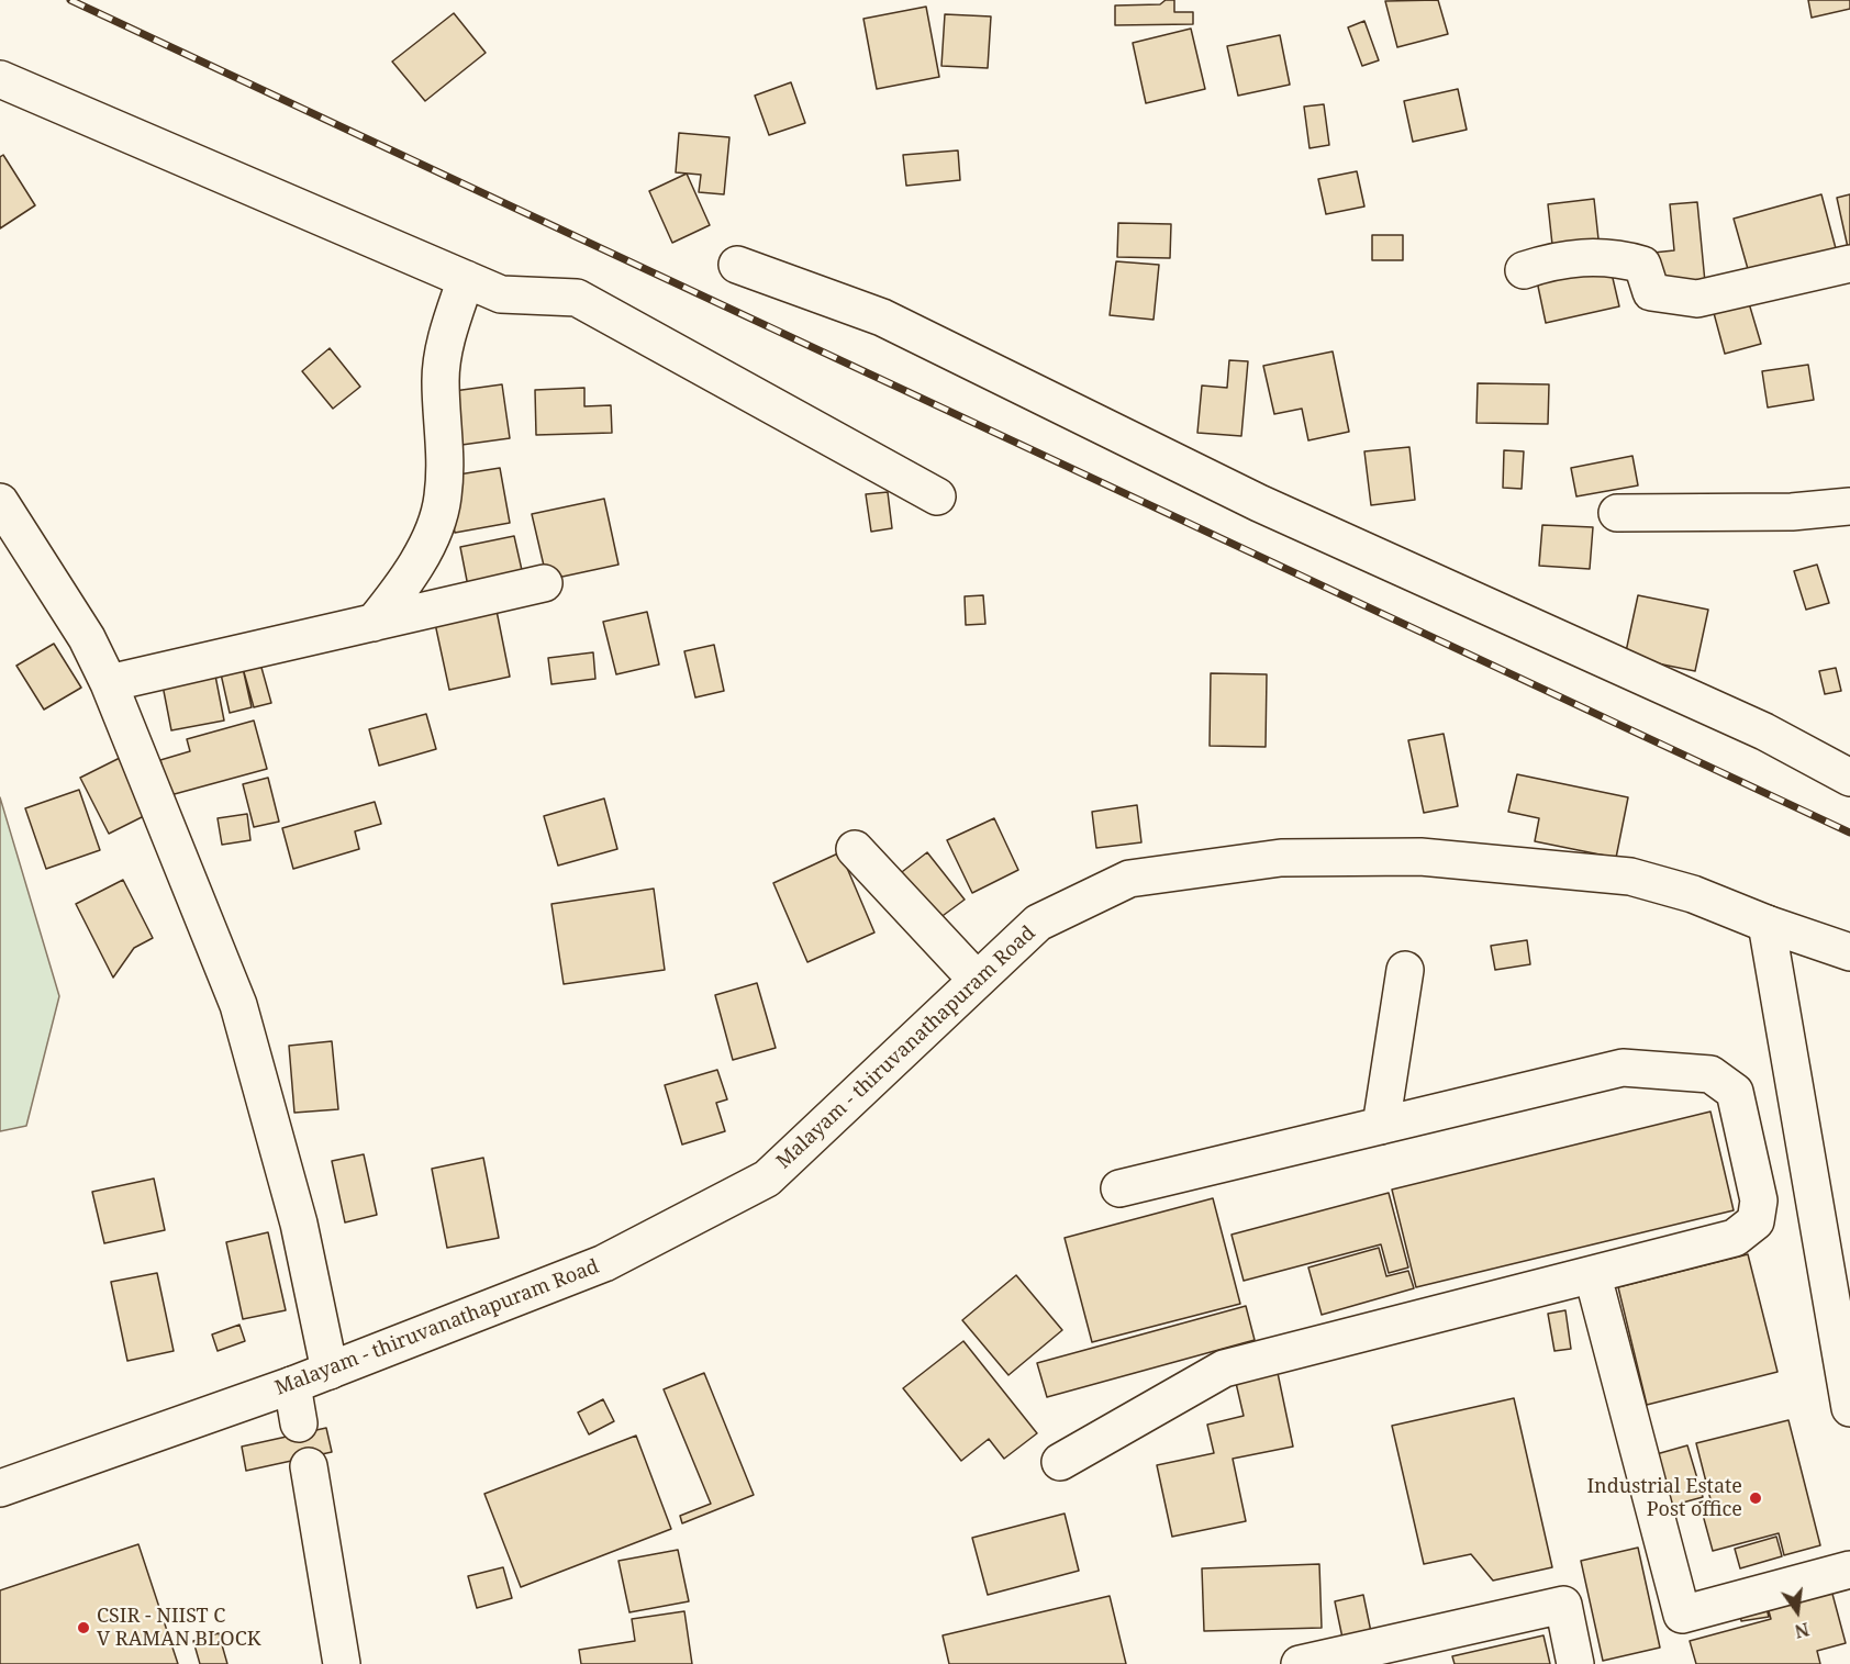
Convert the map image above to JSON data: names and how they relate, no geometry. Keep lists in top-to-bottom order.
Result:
{
  "streets": {
    "street": ["Malayam - thiruvanathapuram Road"]
  },
  "places": ["Industrial Estate Post office", "CSIR - NIIST C V RAMAN BLOCK"],
  "north": "bottom"
}
